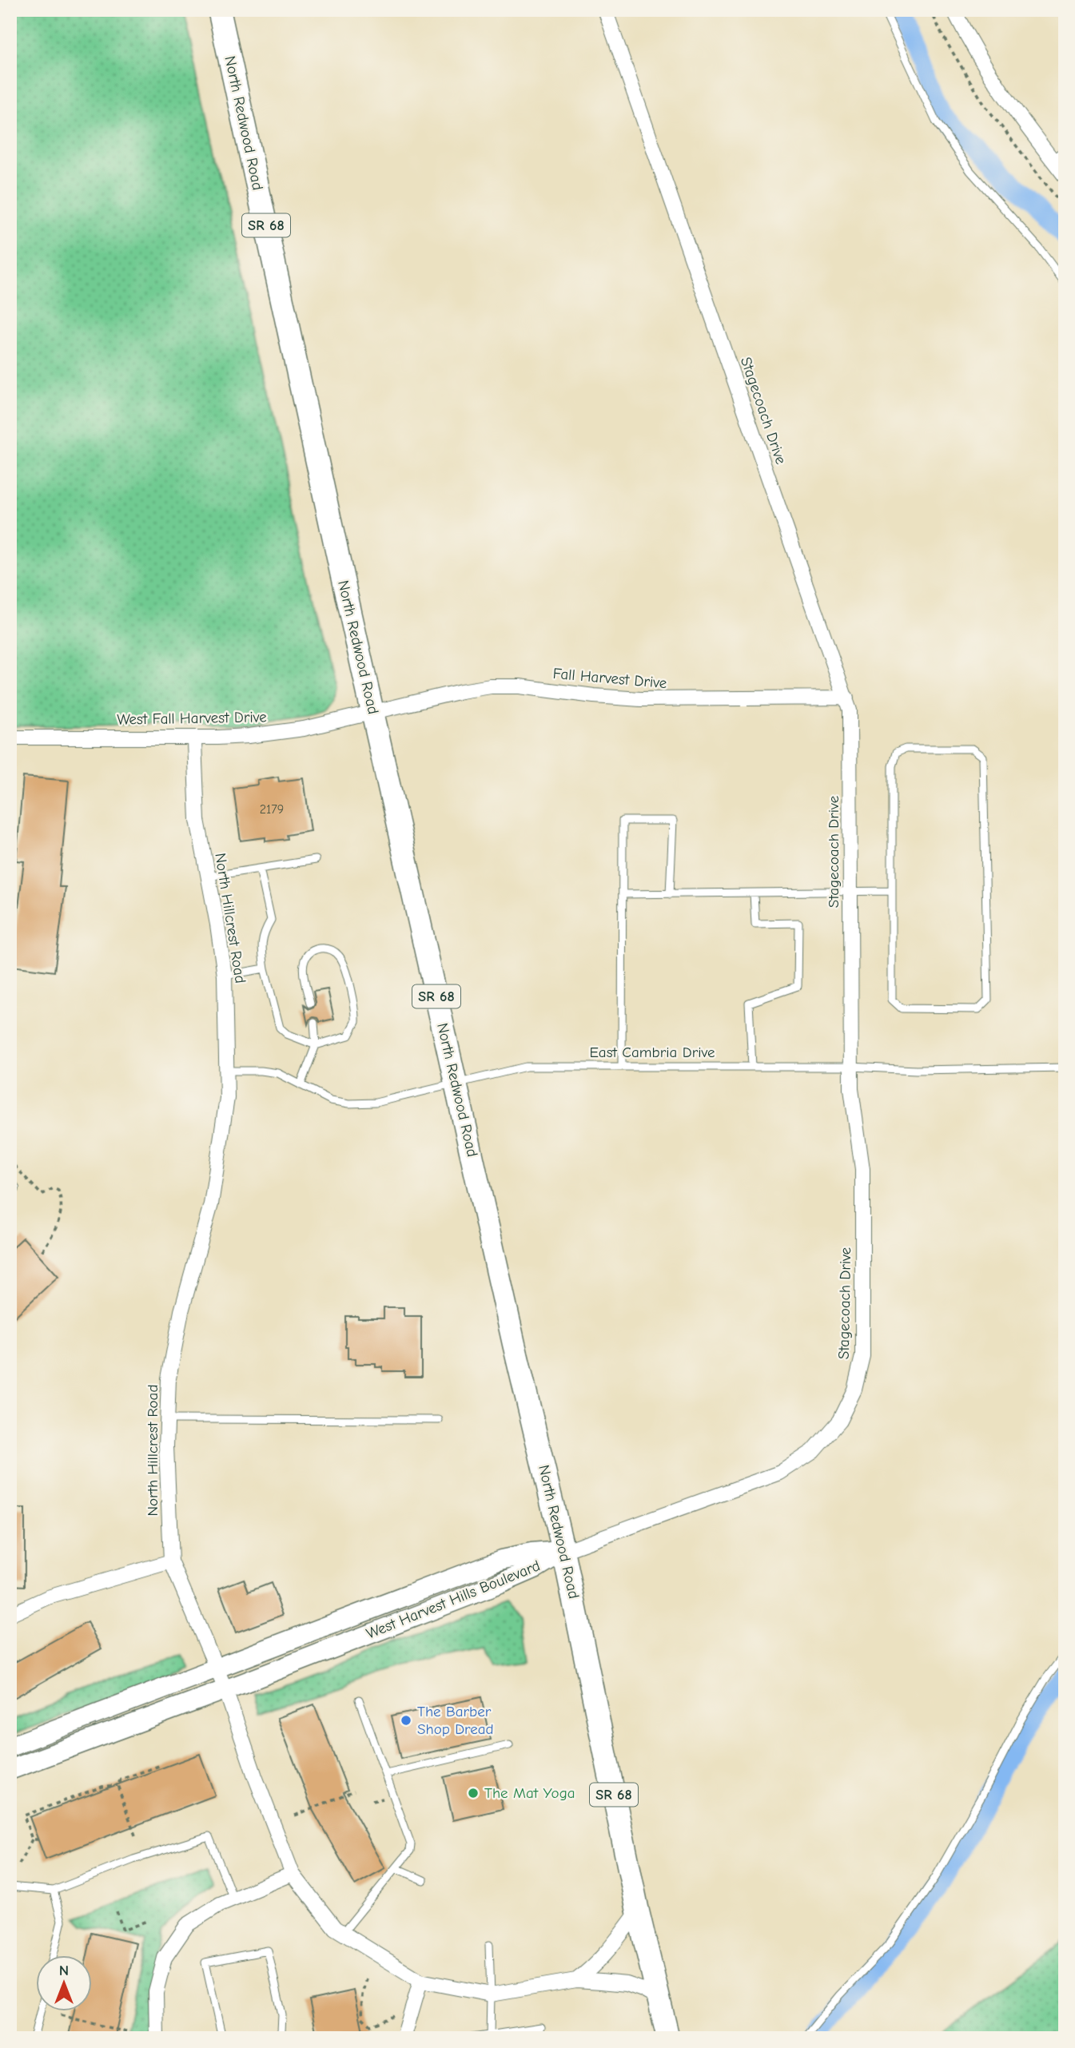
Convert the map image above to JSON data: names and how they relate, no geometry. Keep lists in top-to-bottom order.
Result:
{
  "streets": {
    "main road": ["North Redwood Road", "SR 68"],
    "street": [
      "Stagecoach Drive",
      "Fall Harvest Drive",
      "West Fall Harvest Drive",
      "North Hillcrest Road",
      "West Harvest Hills Boulevard"
    ],
    "lane": ["East Cambria Drive"]
  },
  "crossings": [
    ["North Redwood Road", "Stagecoach Drive"],
    ["North Redwood Road", "Fall Harvest Drive"],
    ["North Redwood Road", "West Fall Harvest Drive"],
    ["North Redwood Road", "East Cambria Drive"],
    ["North Redwood Road", "West Harvest Hills Boulevard"],
    ["Stagecoach Drive", "Fall Harvest Drive"],
    ["Stagecoach Drive", "East Cambria Drive"],
    ["Stagecoach Drive", "West Harvest Hills Boulevard"],
    ["Fall Harvest Drive", "West Fall Harvest Drive"],
    ["North Hillcrest Road", "East Cambria Drive"],
    ["North Hillcrest Road", "West Harvest Hills Boulevard"]
  ],
  "places": ["The Barber Shop Dread", "The Mat Yoga"],
  "house_numbers": ["2179"],
  "north": "top"
}
